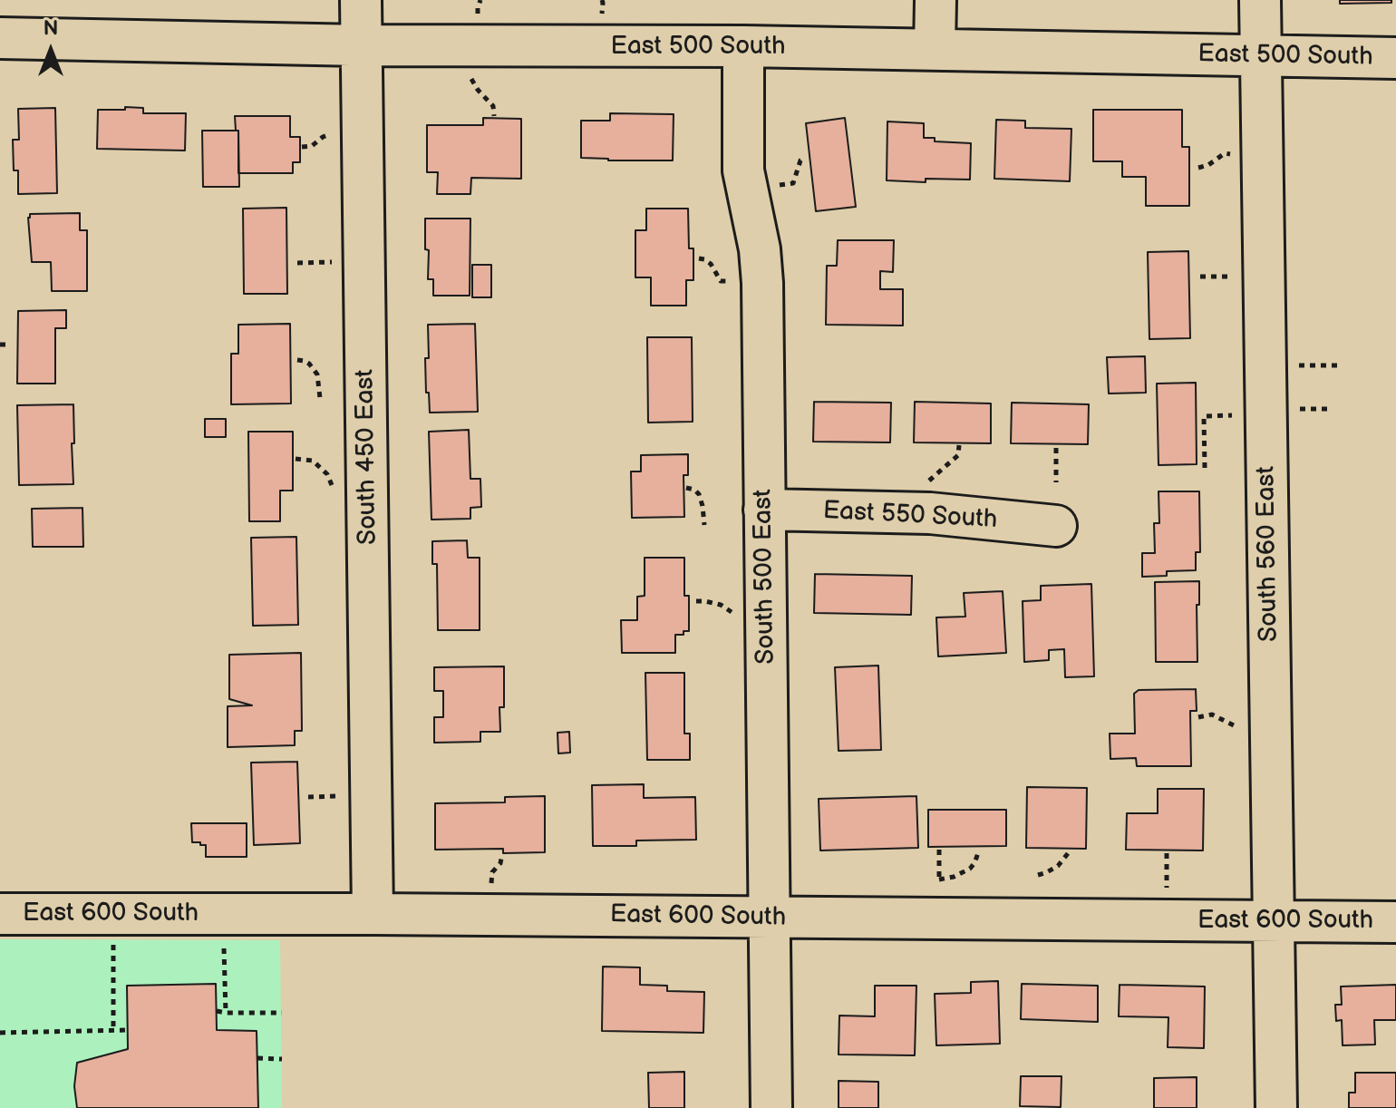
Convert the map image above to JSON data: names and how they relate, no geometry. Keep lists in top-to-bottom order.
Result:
{
  "streets": {
    "street": [
      "East 500 South",
      "South 450 East",
      "East 550 South",
      "South 560 East",
      "South 500 East",
      "East 600 South"
    ]
  },
  "crossings": [
    ["East 500 South", "South 450 East"],
    ["East 500 South", "South 560 East"],
    ["East 500 South", "South 500 East"],
    ["South 450 East", "East 600 South"],
    ["East 550 South", "South 500 East"],
    ["South 560 East", "East 600 South"],
    ["South 500 East", "East 600 South"]
  ],
  "north": "top"
}
